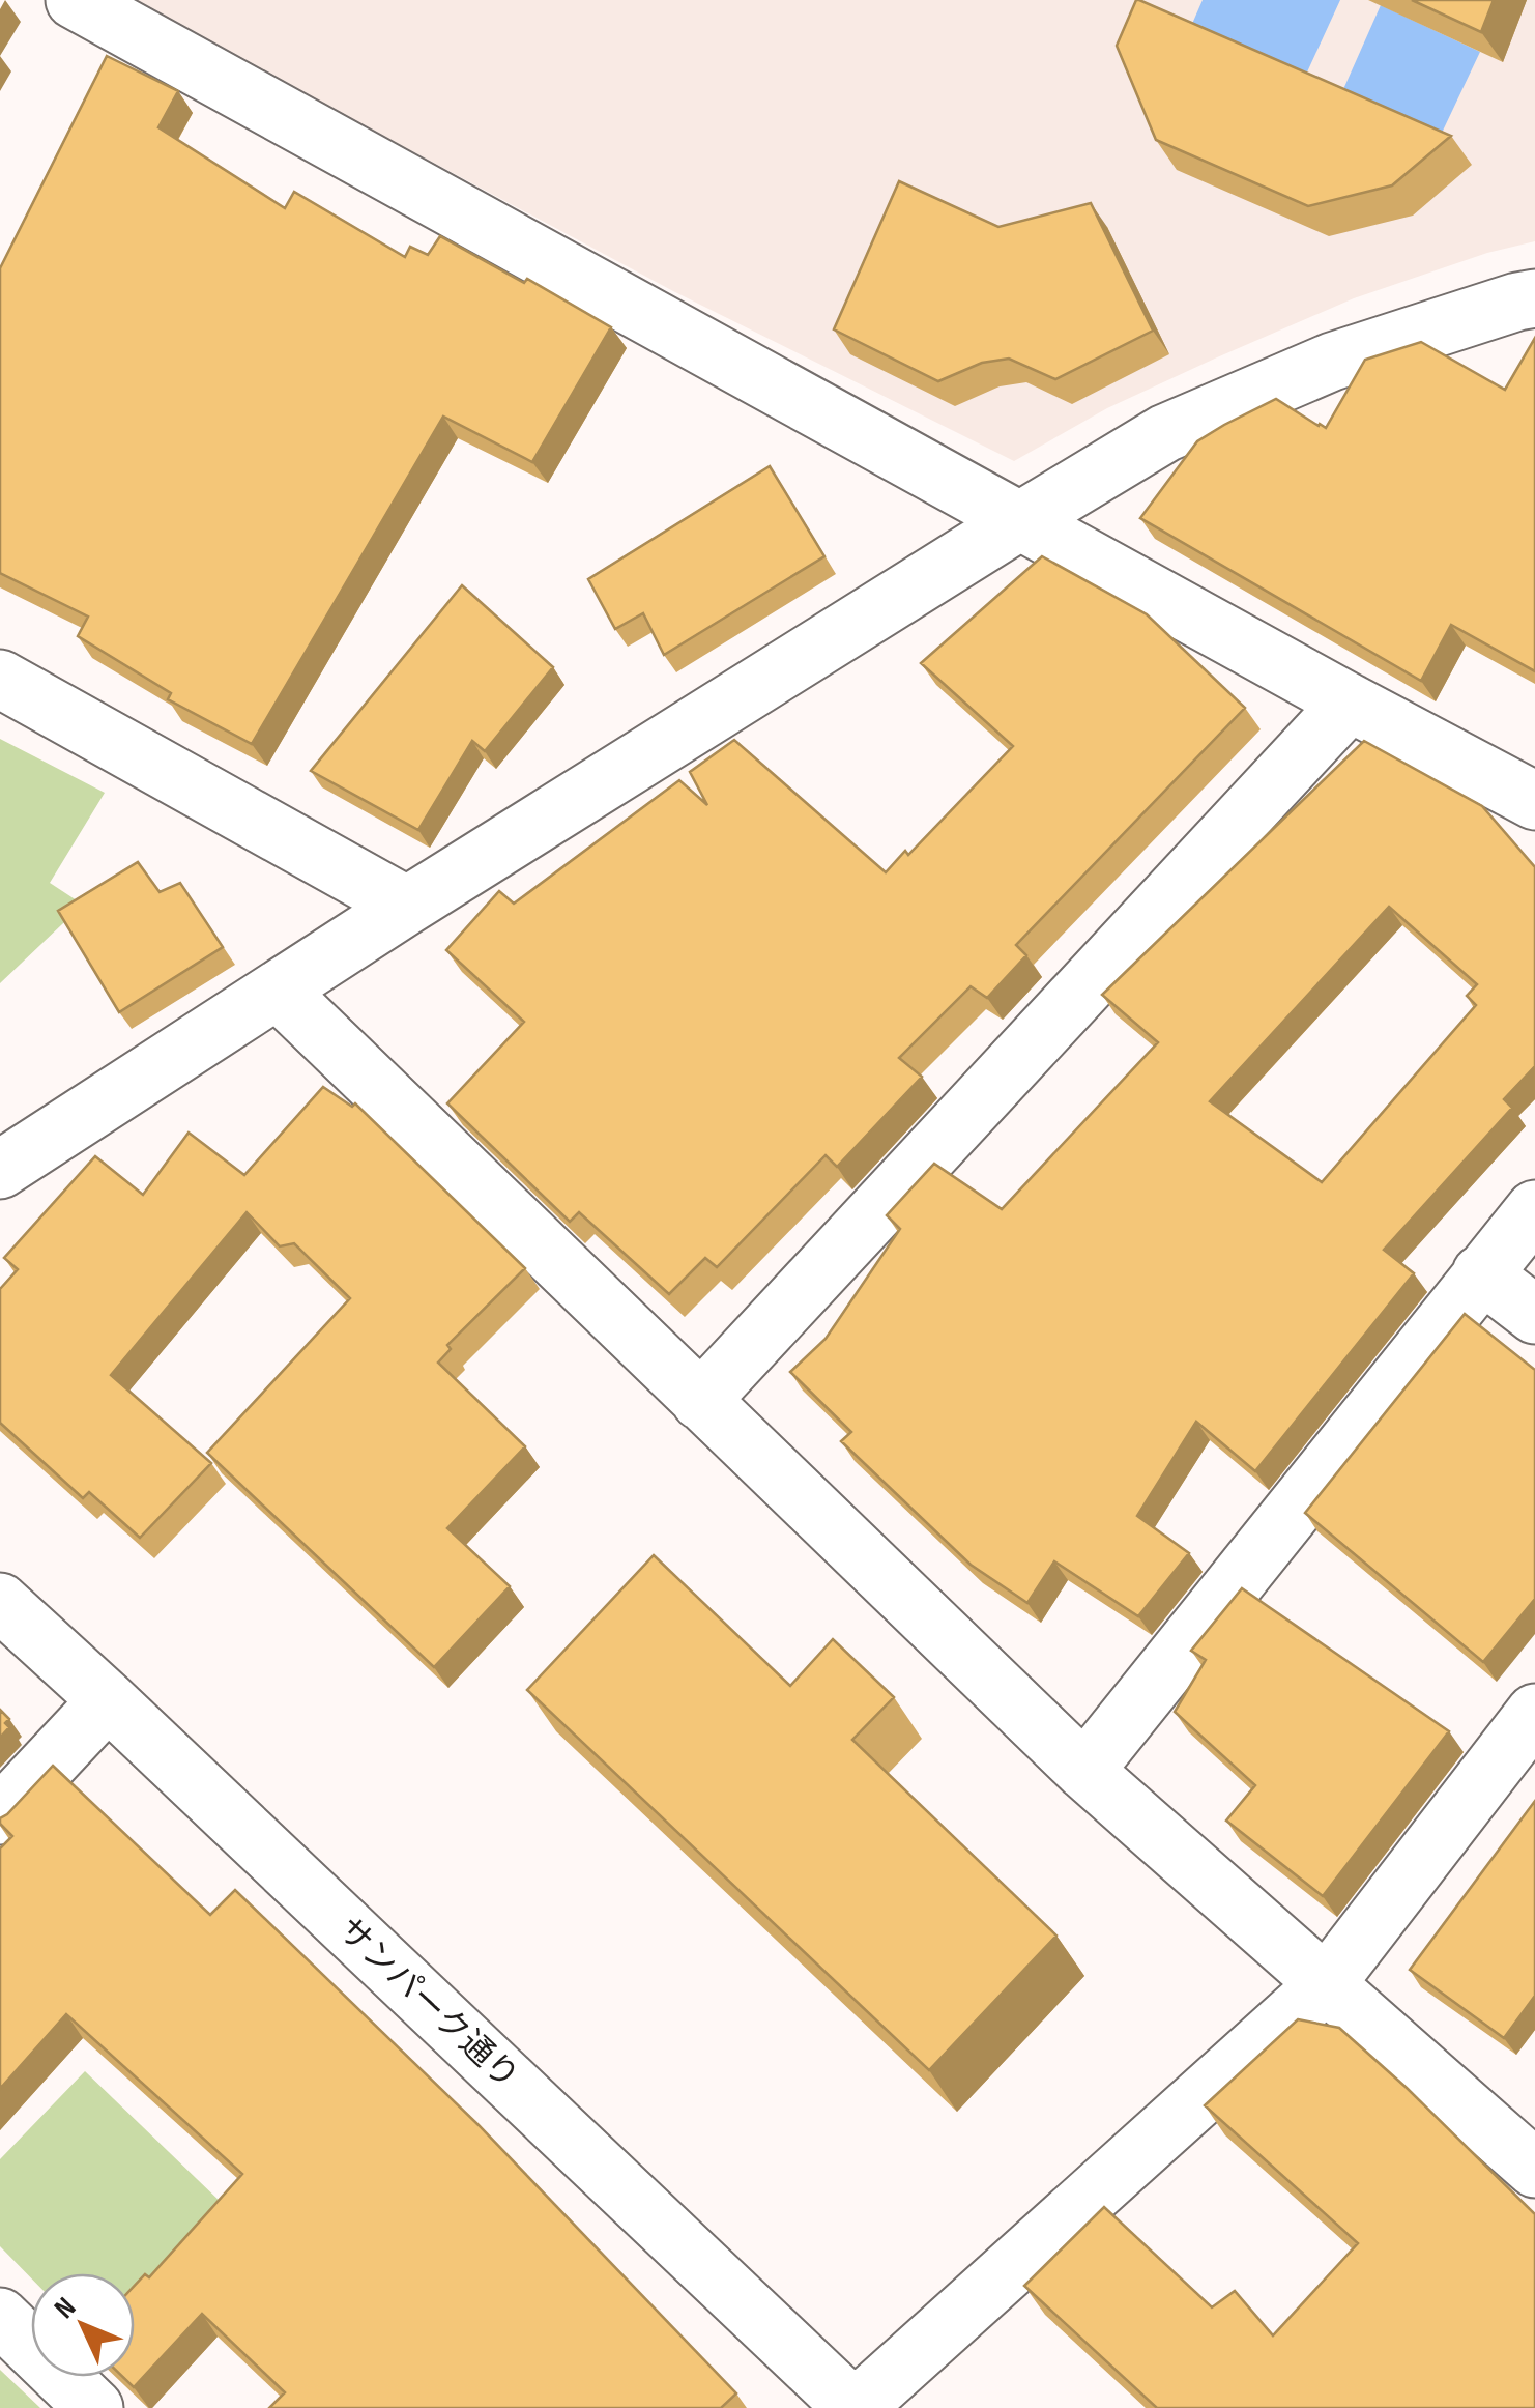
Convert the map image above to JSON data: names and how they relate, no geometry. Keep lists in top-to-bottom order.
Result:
{
  "streets": {
    "street": ["サンパーク通り"]
  },
  "north": "top left"
}
